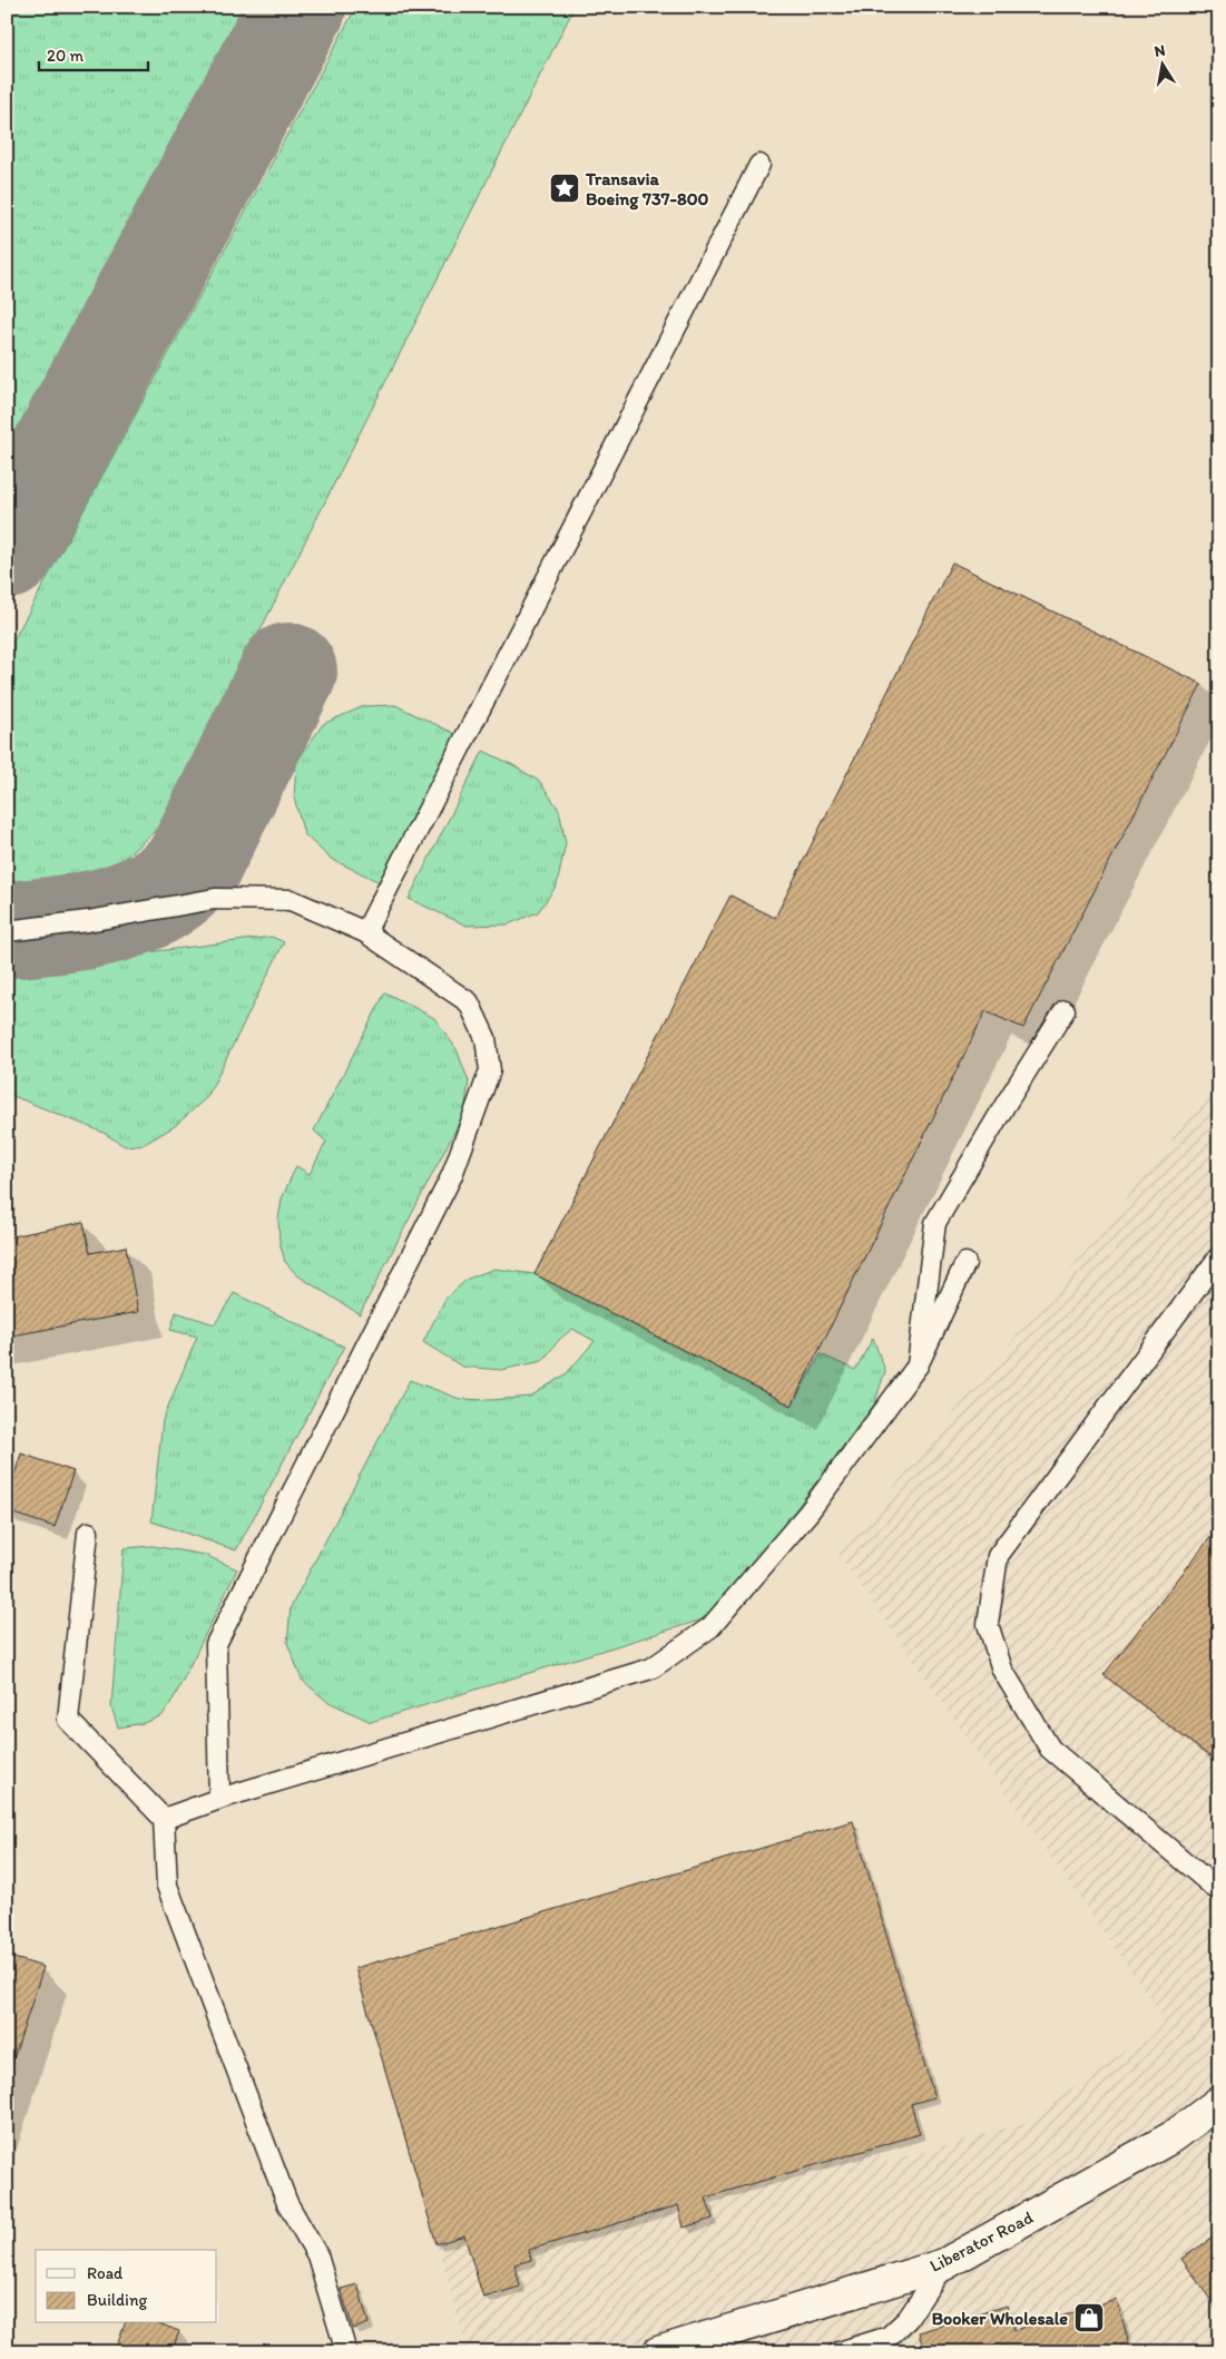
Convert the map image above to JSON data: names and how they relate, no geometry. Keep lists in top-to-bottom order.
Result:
{
  "streets": {
    "street": ["Liberator Road"]
  },
  "places": {
    "place": ["Transavia Boeing 737-800"],
    "shop": ["Booker Wholesale"]
  },
  "legend": ["Road", "Building"],
  "scale_bar": "20 m",
  "north": "top"
}
